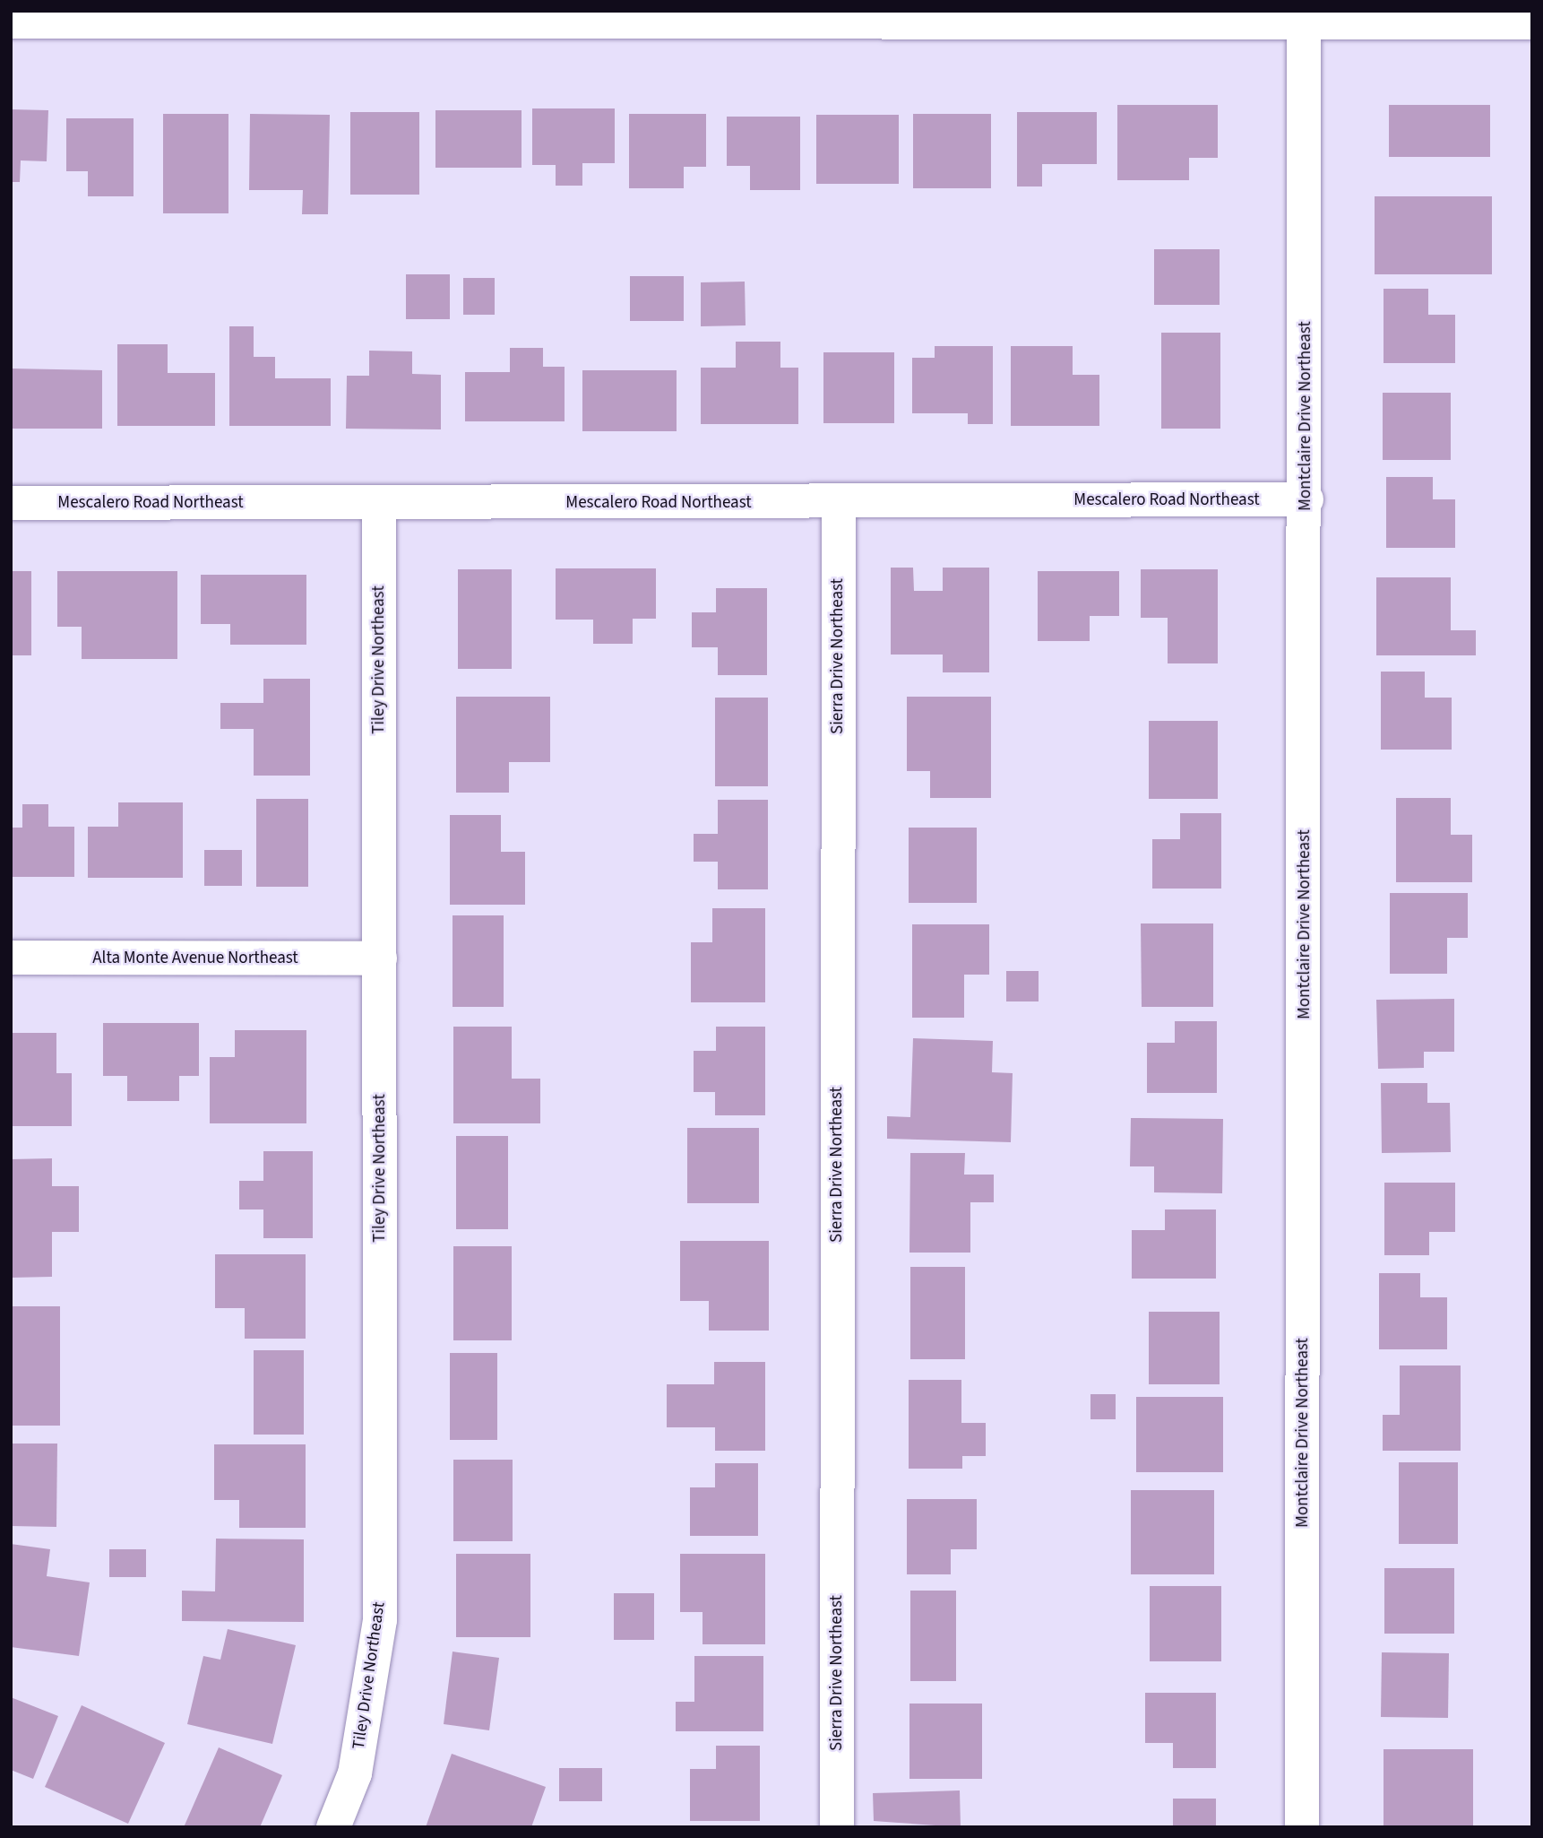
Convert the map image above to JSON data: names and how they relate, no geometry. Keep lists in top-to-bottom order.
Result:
{
  "streets": {
    "street": [
      "Montclaire Drive Northeast",
      "Mescalero Road Northeast",
      "Sierra Drive Northeast",
      "Tiley Drive Northeast",
      "Alta Monte Avenue Northeast"
    ]
  },
  "crossings": [
    ["Montclaire Drive Northeast", "Mescalero Road Northeast"],
    ["Mescalero Road Northeast", "Sierra Drive Northeast"],
    ["Mescalero Road Northeast", "Tiley Drive Northeast"],
    ["Tiley Drive Northeast", "Alta Monte Avenue Northeast"]
  ]
}
